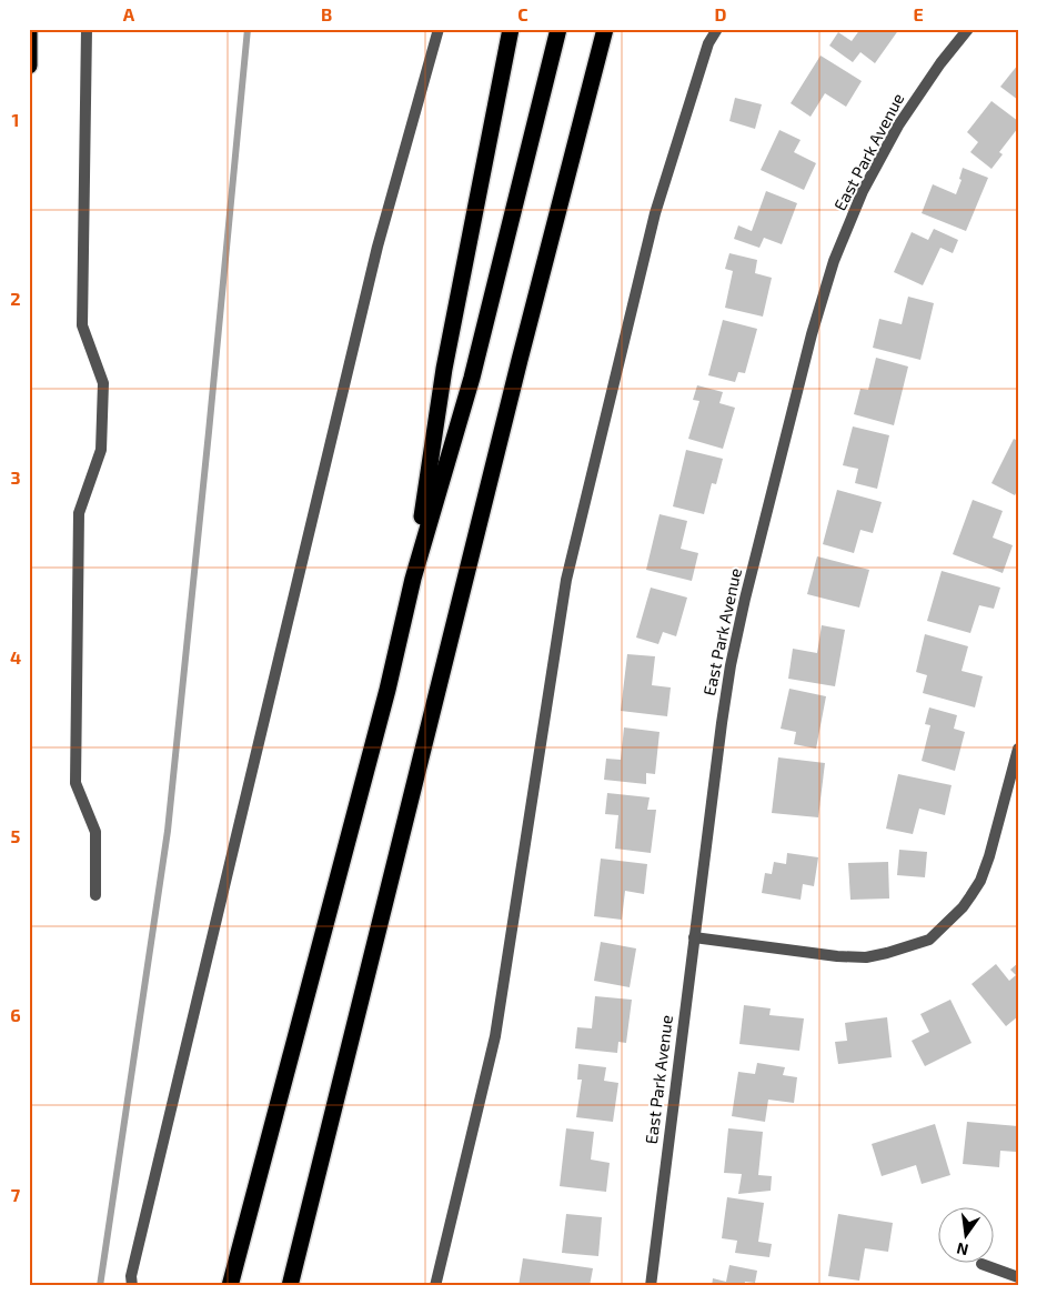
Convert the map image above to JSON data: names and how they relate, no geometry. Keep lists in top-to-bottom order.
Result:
{
  "streets": {
    "street": ["East Park Avenue"]
  },
  "north": "bottom",
  "grid": {
    "columns": [
      "A",
      "B",
      "C",
      "D",
      "E"
    ],
    "rows": [
      "1",
      "2",
      "3",
      "4",
      "5",
      "6",
      "7"
    ]
  }
}
